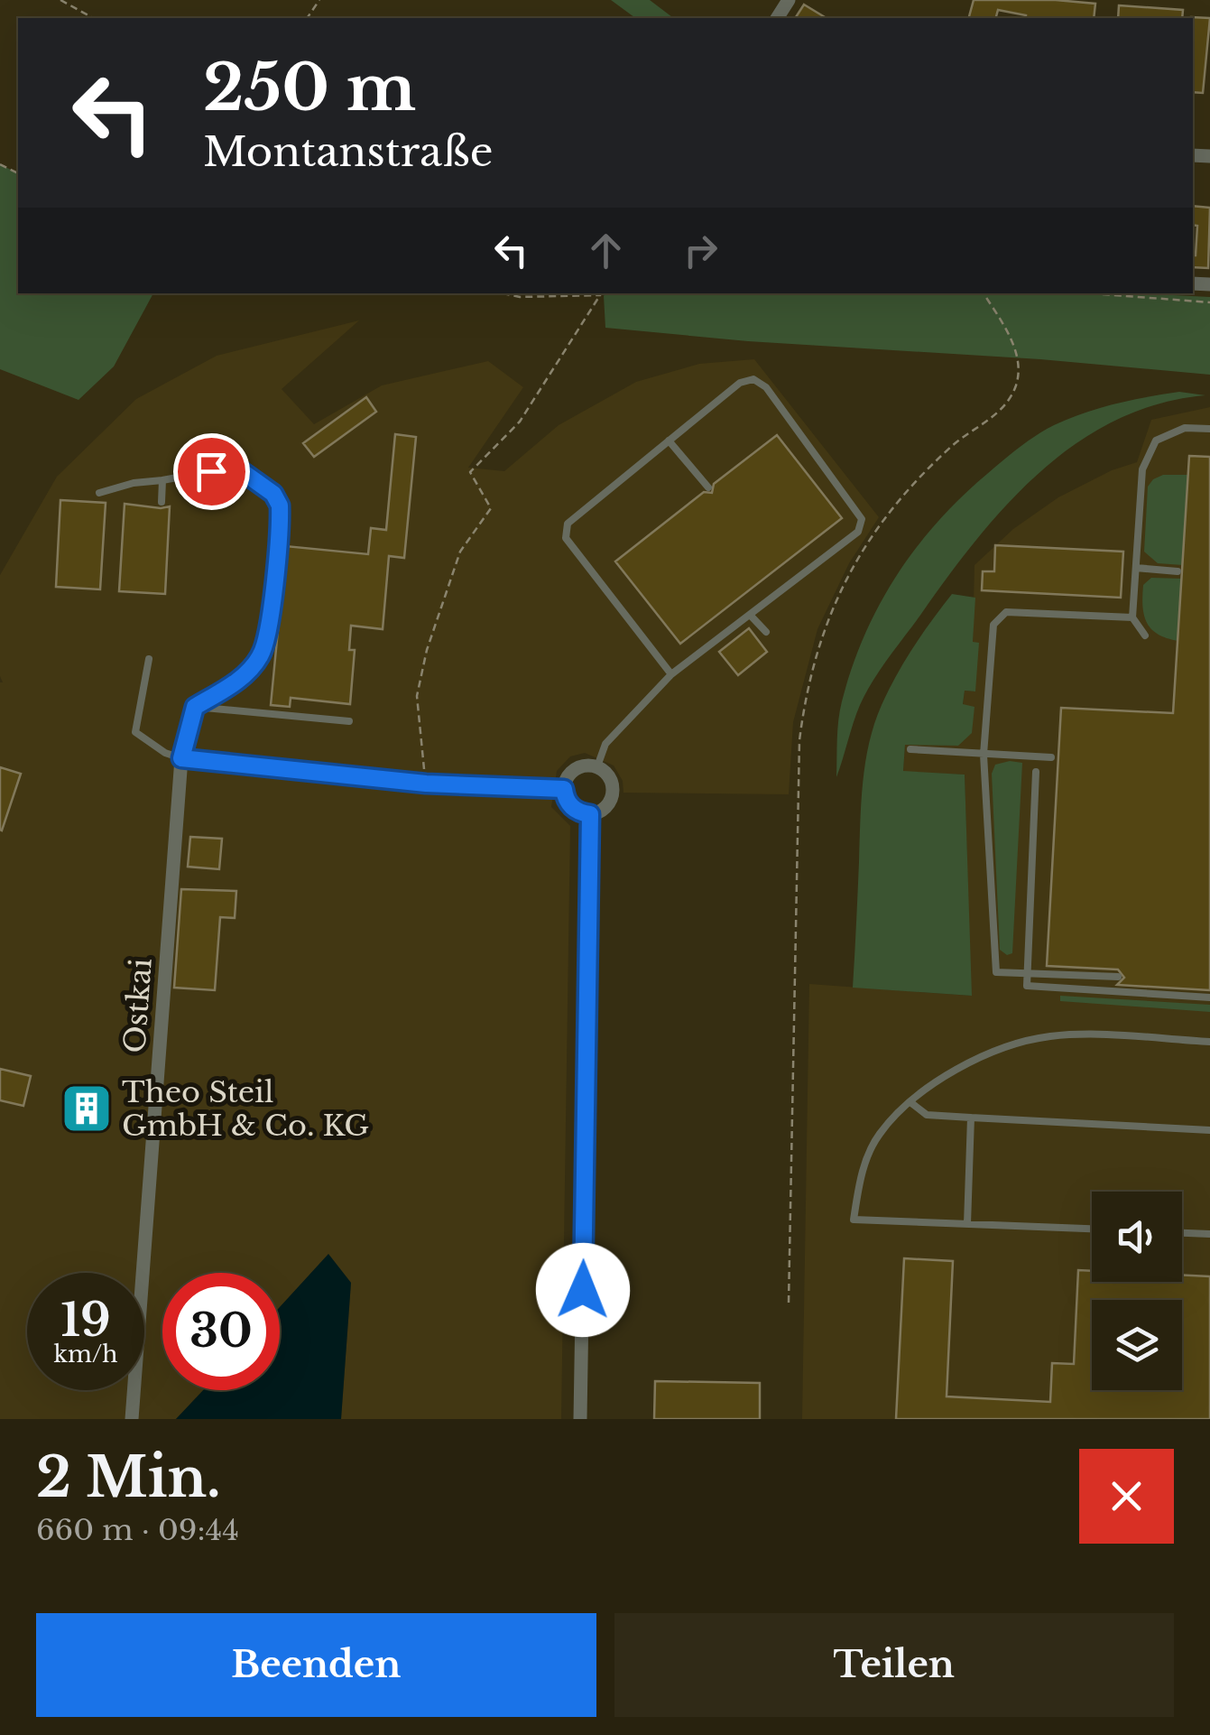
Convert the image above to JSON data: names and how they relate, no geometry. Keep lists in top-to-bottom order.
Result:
{
  "streets": {
    "street": ["Ostkai"]
  },
  "places": {
    "building": ["Theo Steil GmbH & Co. KG"]
  },
  "page": {
    "turn": ["250 m", "Montanstraße"],
    "speed": "19 km/h",
    "limit": "30",
    "heading": ["2 Min.", "660 m · 09:44"],
    "buttons": ["Beenden", "Teilen"]
  }
}
